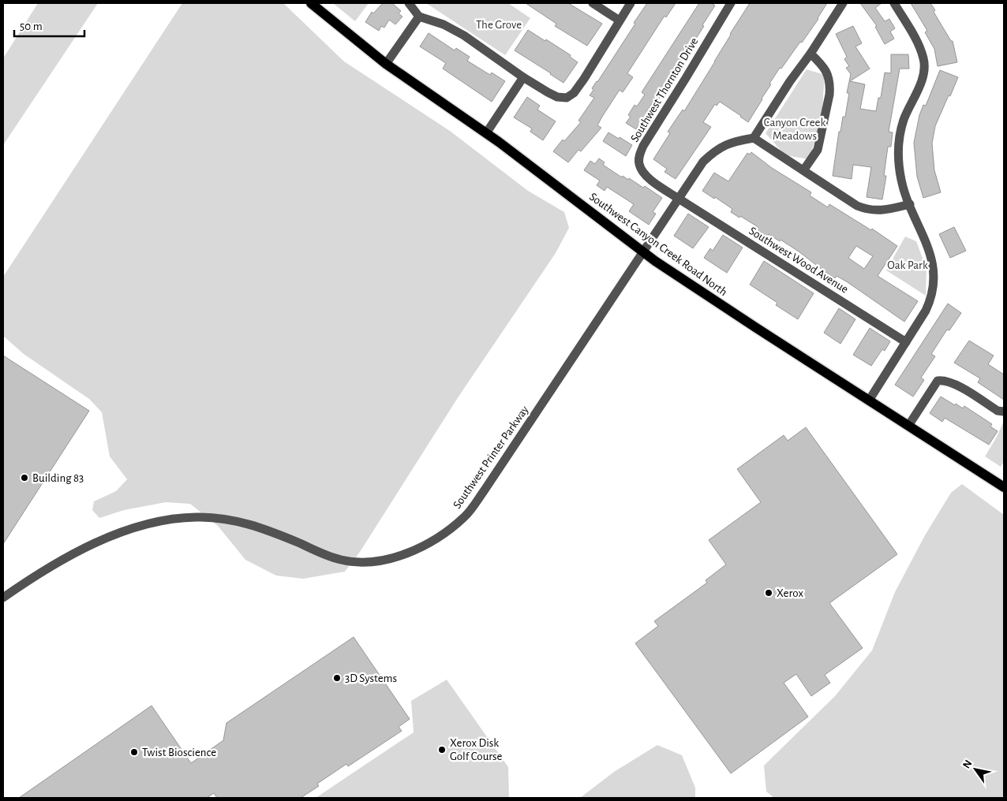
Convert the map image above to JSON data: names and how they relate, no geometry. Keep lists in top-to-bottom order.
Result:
{
  "streets": {
    "main road": ["Southwest Canyon Creek Road North"],
    "street": ["Southwest Thornton Drive", "Southwest Wood Avenue", "Southwest Printer Parkway"]
  },
  "crossings": [
    ["Southwest Thornton Drive", "Southwest Wood Avenue"],
    ["Southwest Thornton Drive", "Southwest Printer Parkway"],
    ["Southwest Canyon Creek Road North", "Southwest Printer Parkway"],
    ["Southwest Wood Avenue", "Southwest Printer Parkway"]
  ],
  "parks": ["The Grove", "Canyon Creek Meadows", "Oak Park"],
  "places": [
    "Building 83",
    "Xerox",
    "3D Systems",
    "Xerox Disk Golf Course",
    "Twist Bioscience"
  ],
  "scale_bar": "50 m",
  "north": "top left"
}
